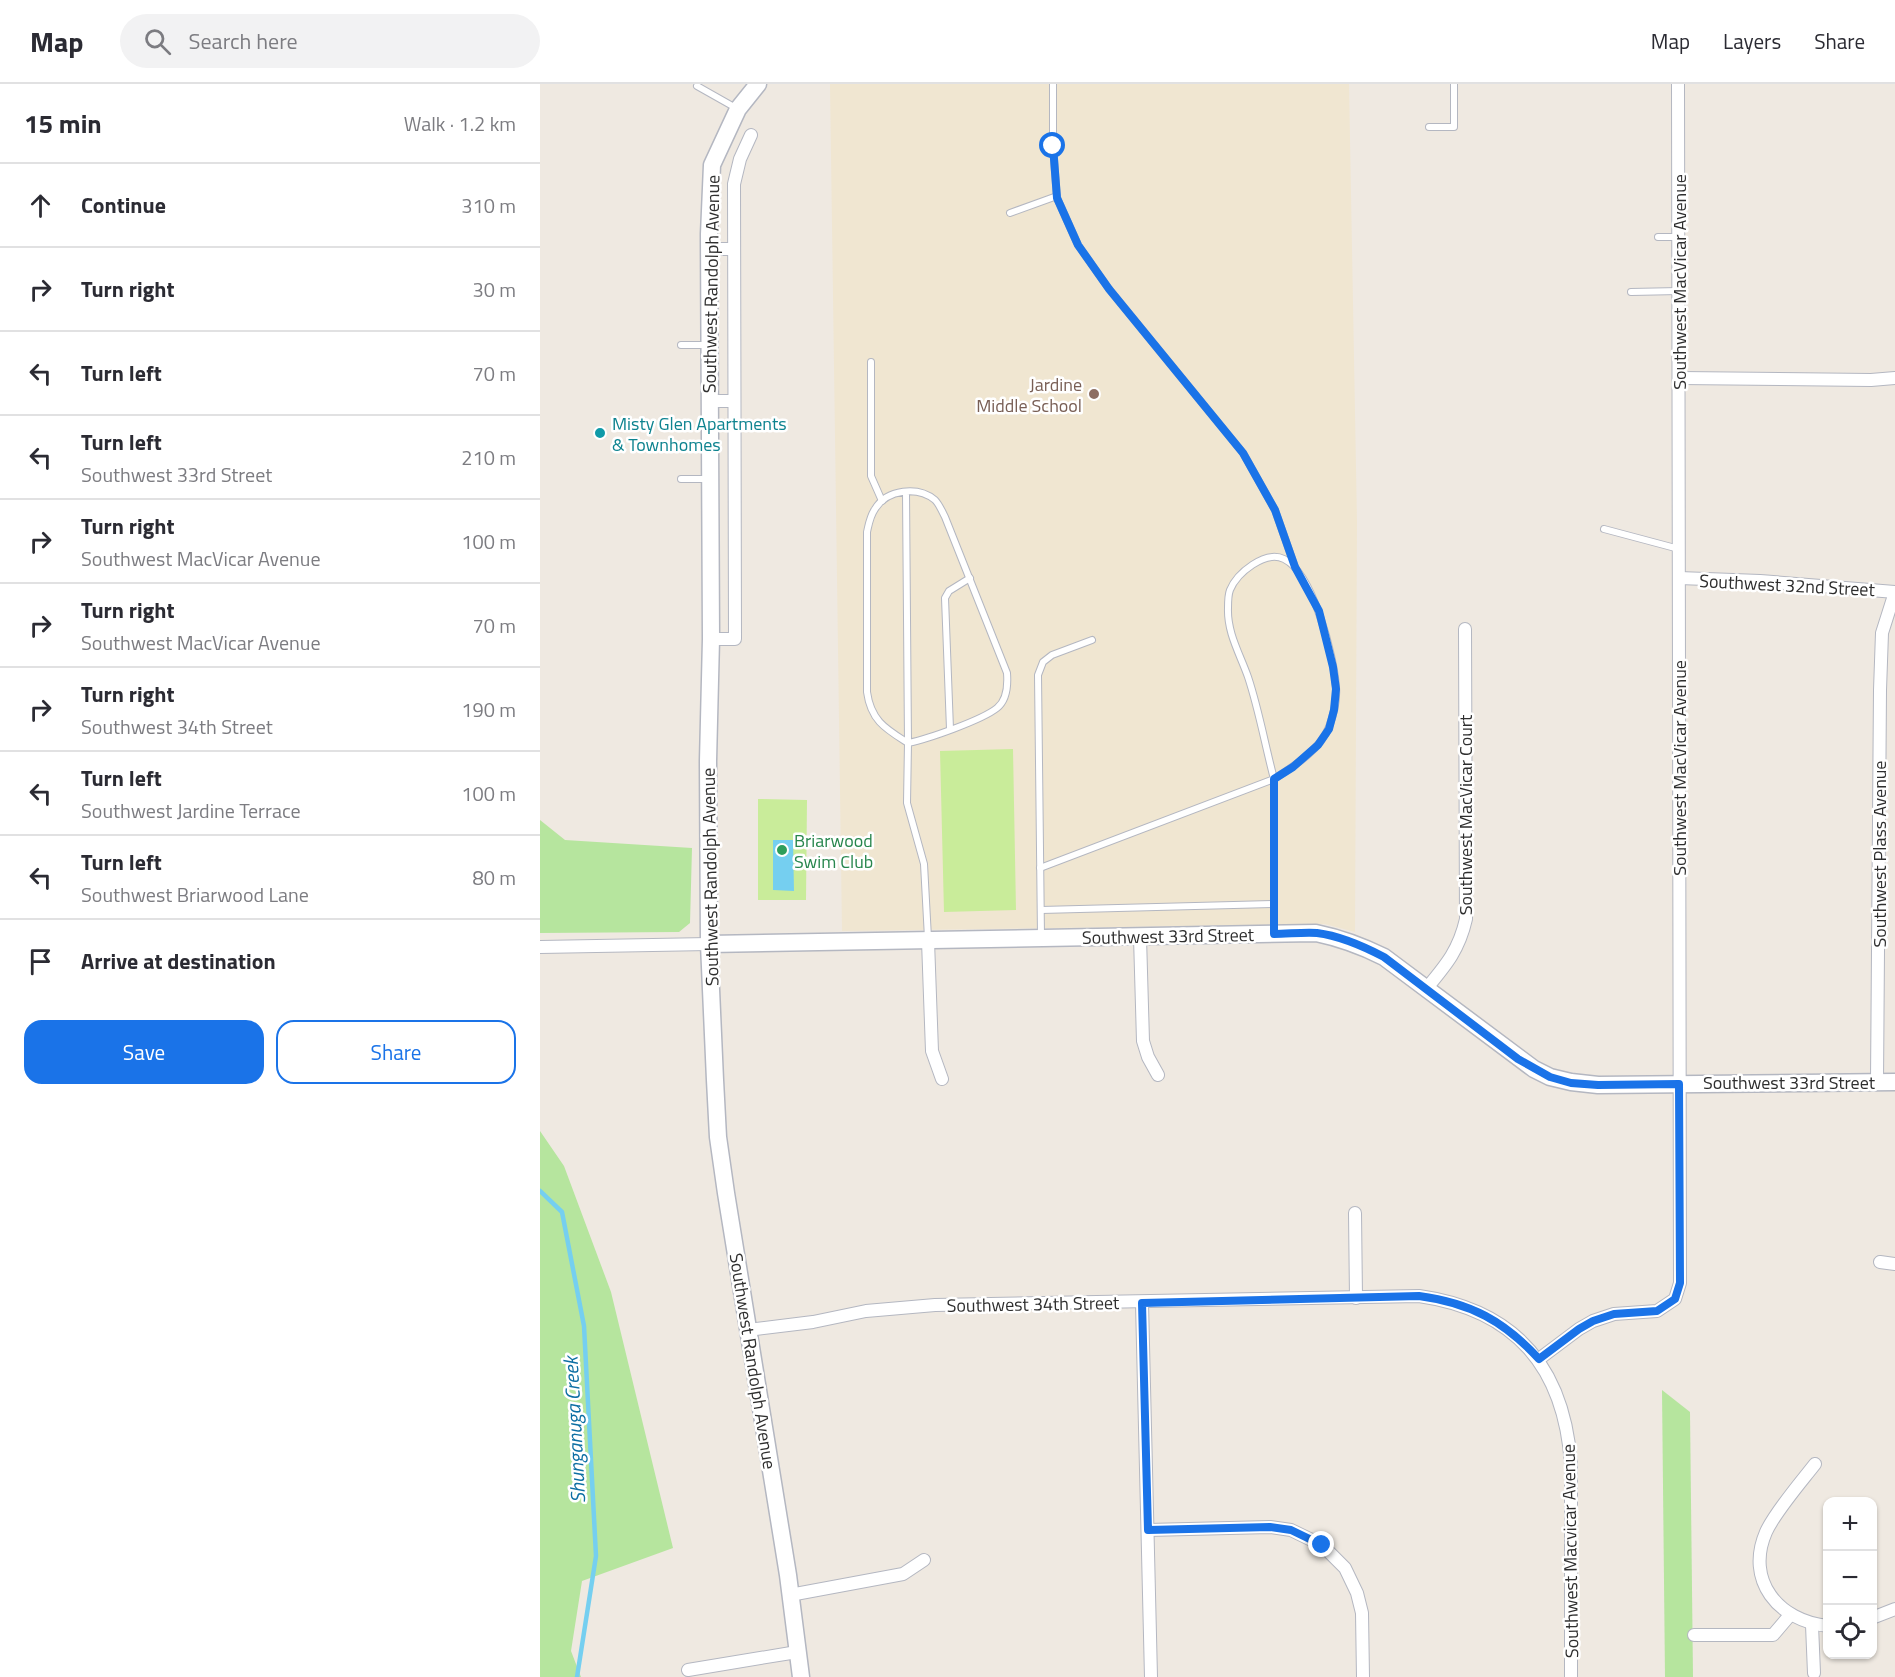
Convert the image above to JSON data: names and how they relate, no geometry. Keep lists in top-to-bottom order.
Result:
{
  "streets": {
    "street": [
      "Southwest MacVicar Avenue",
      "Southwest Randolph Avenue",
      "Southwest 32nd Street",
      "Southwest MacVicar Court",
      "Southwest Plass Avenue",
      "Southwest 33rd Street",
      "Southwest 34th Street",
      "Southwest Macvicar Avenue"
    ]
  },
  "crossings": [
    ["Southwest MacVicar Avenue", "Southwest 32nd Street"],
    ["Southwest MacVicar Avenue", "Southwest 33rd Street"],
    ["Southwest MacVicar Avenue", "Southwest 34th Street"],
    ["Southwest MacVicar Avenue", "Southwest Macvicar Avenue"],
    ["Southwest Randolph Avenue", "Southwest 33rd Street"],
    ["Southwest Randolph Avenue", "Southwest 34th Street"],
    ["Southwest 32nd Street", "Southwest Plass Avenue"],
    ["Southwest MacVicar Court", "Southwest 33rd Street"],
    ["Southwest Plass Avenue", "Southwest 33rd Street"],
    ["Southwest 34th Street", "Southwest Macvicar Avenue"]
  ],
  "water": ["Shunganuga Creek"],
  "places": ["Jardine Middle School", "Misty Glen Apartments & Townhomes", "Briarwood Swim Club"],
  "page": {
    "header": "Map",
    "search": "Search here",
    "nav": ["Map", "Layers", "Share"],
    "heading": ["15 min", "Walk · 1.2 km"],
    "list": [
      ["Continue", "310 m"],
      ["Turn right", "30 m"],
      ["Turn left", "70 m"],
      ["Turn left", "Southwest 33rd Street", "210 m"],
      ["Turn right", "Southwest MacVicar Avenue", "100 m"],
      ["Turn right", "Southwest MacVicar Avenue", "70 m"],
      ["Turn right", "Southwest 34th Street", "190 m"],
      ["Turn left", "Southwest Jardine Terrace", "100 m"],
      ["Turn left", "Southwest Briarwood Lane", "80 m"],
      "Arrive at destination"
    ],
    "buttons": ["Save", "Share"],
    "map_buttons": ["+", "−"]
  }
}
